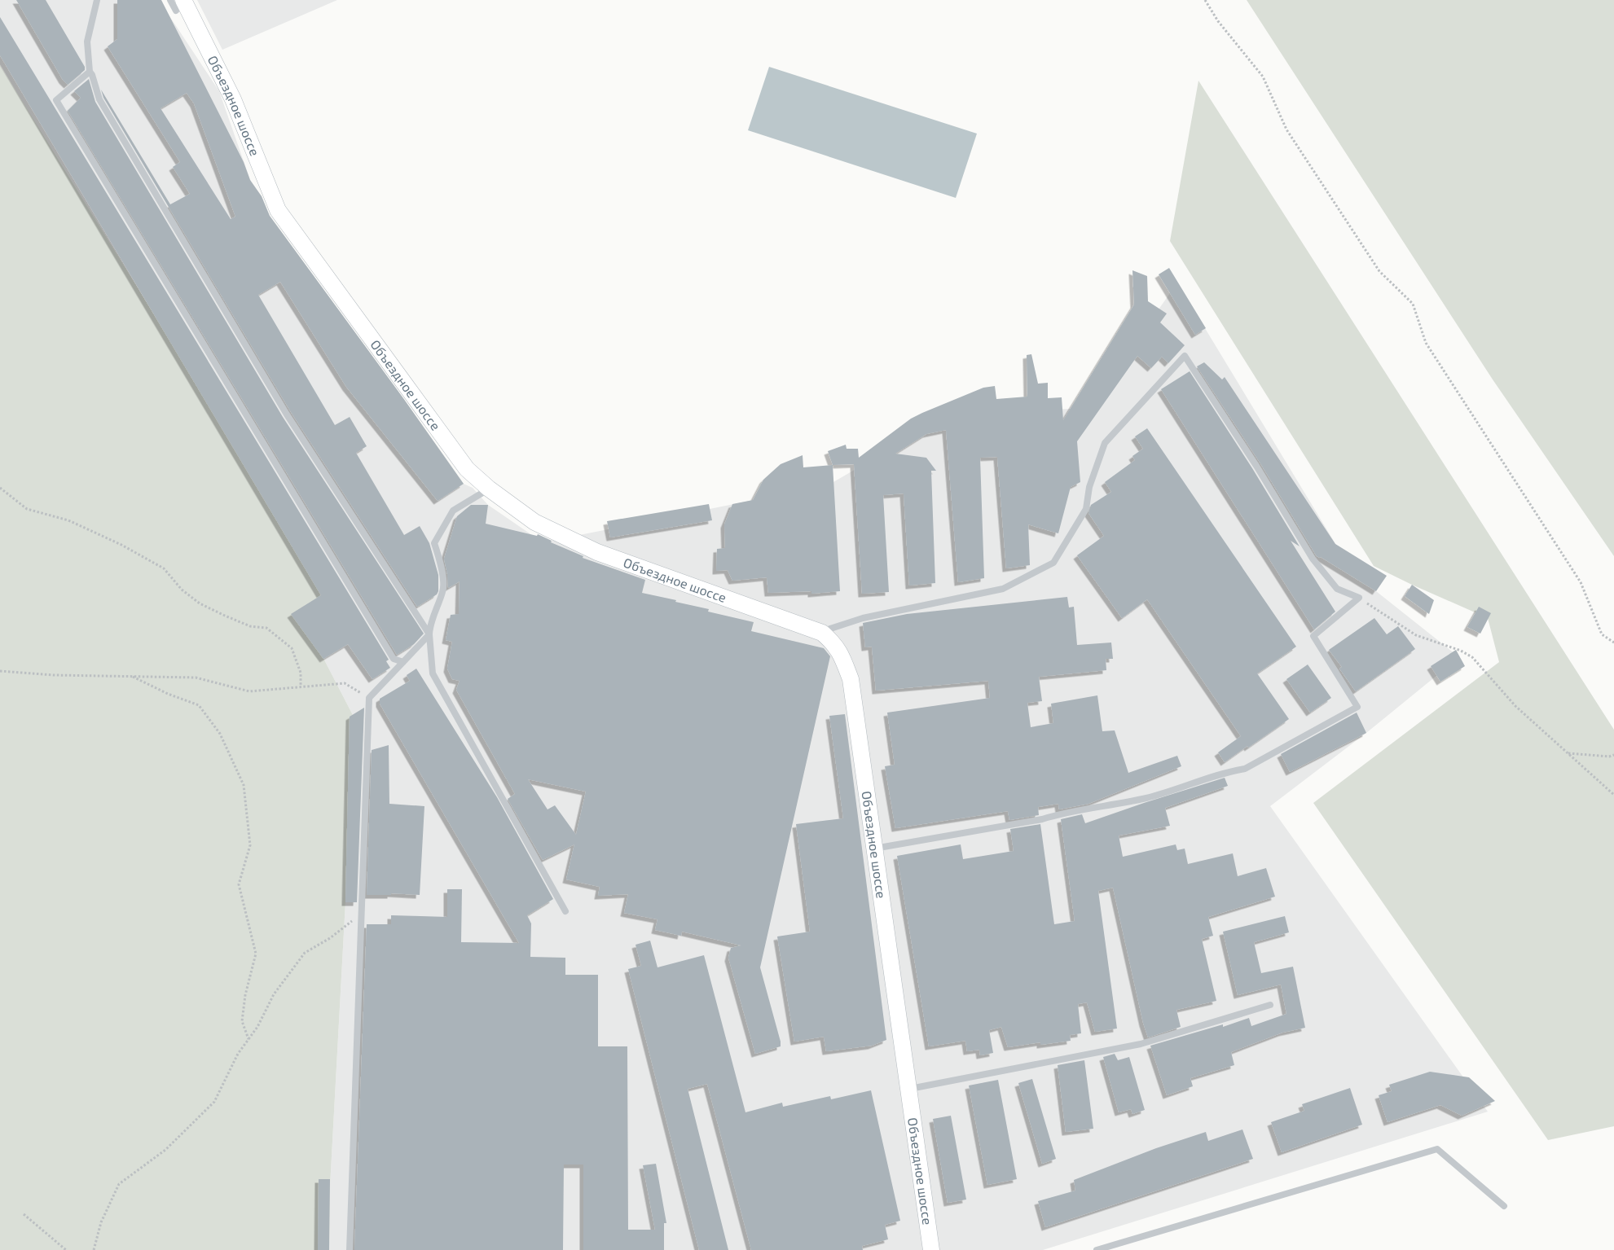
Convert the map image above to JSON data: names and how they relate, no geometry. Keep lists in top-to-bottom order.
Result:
{
  "streets": {
    "street": ["Объездное шоссе"]
  }
}
